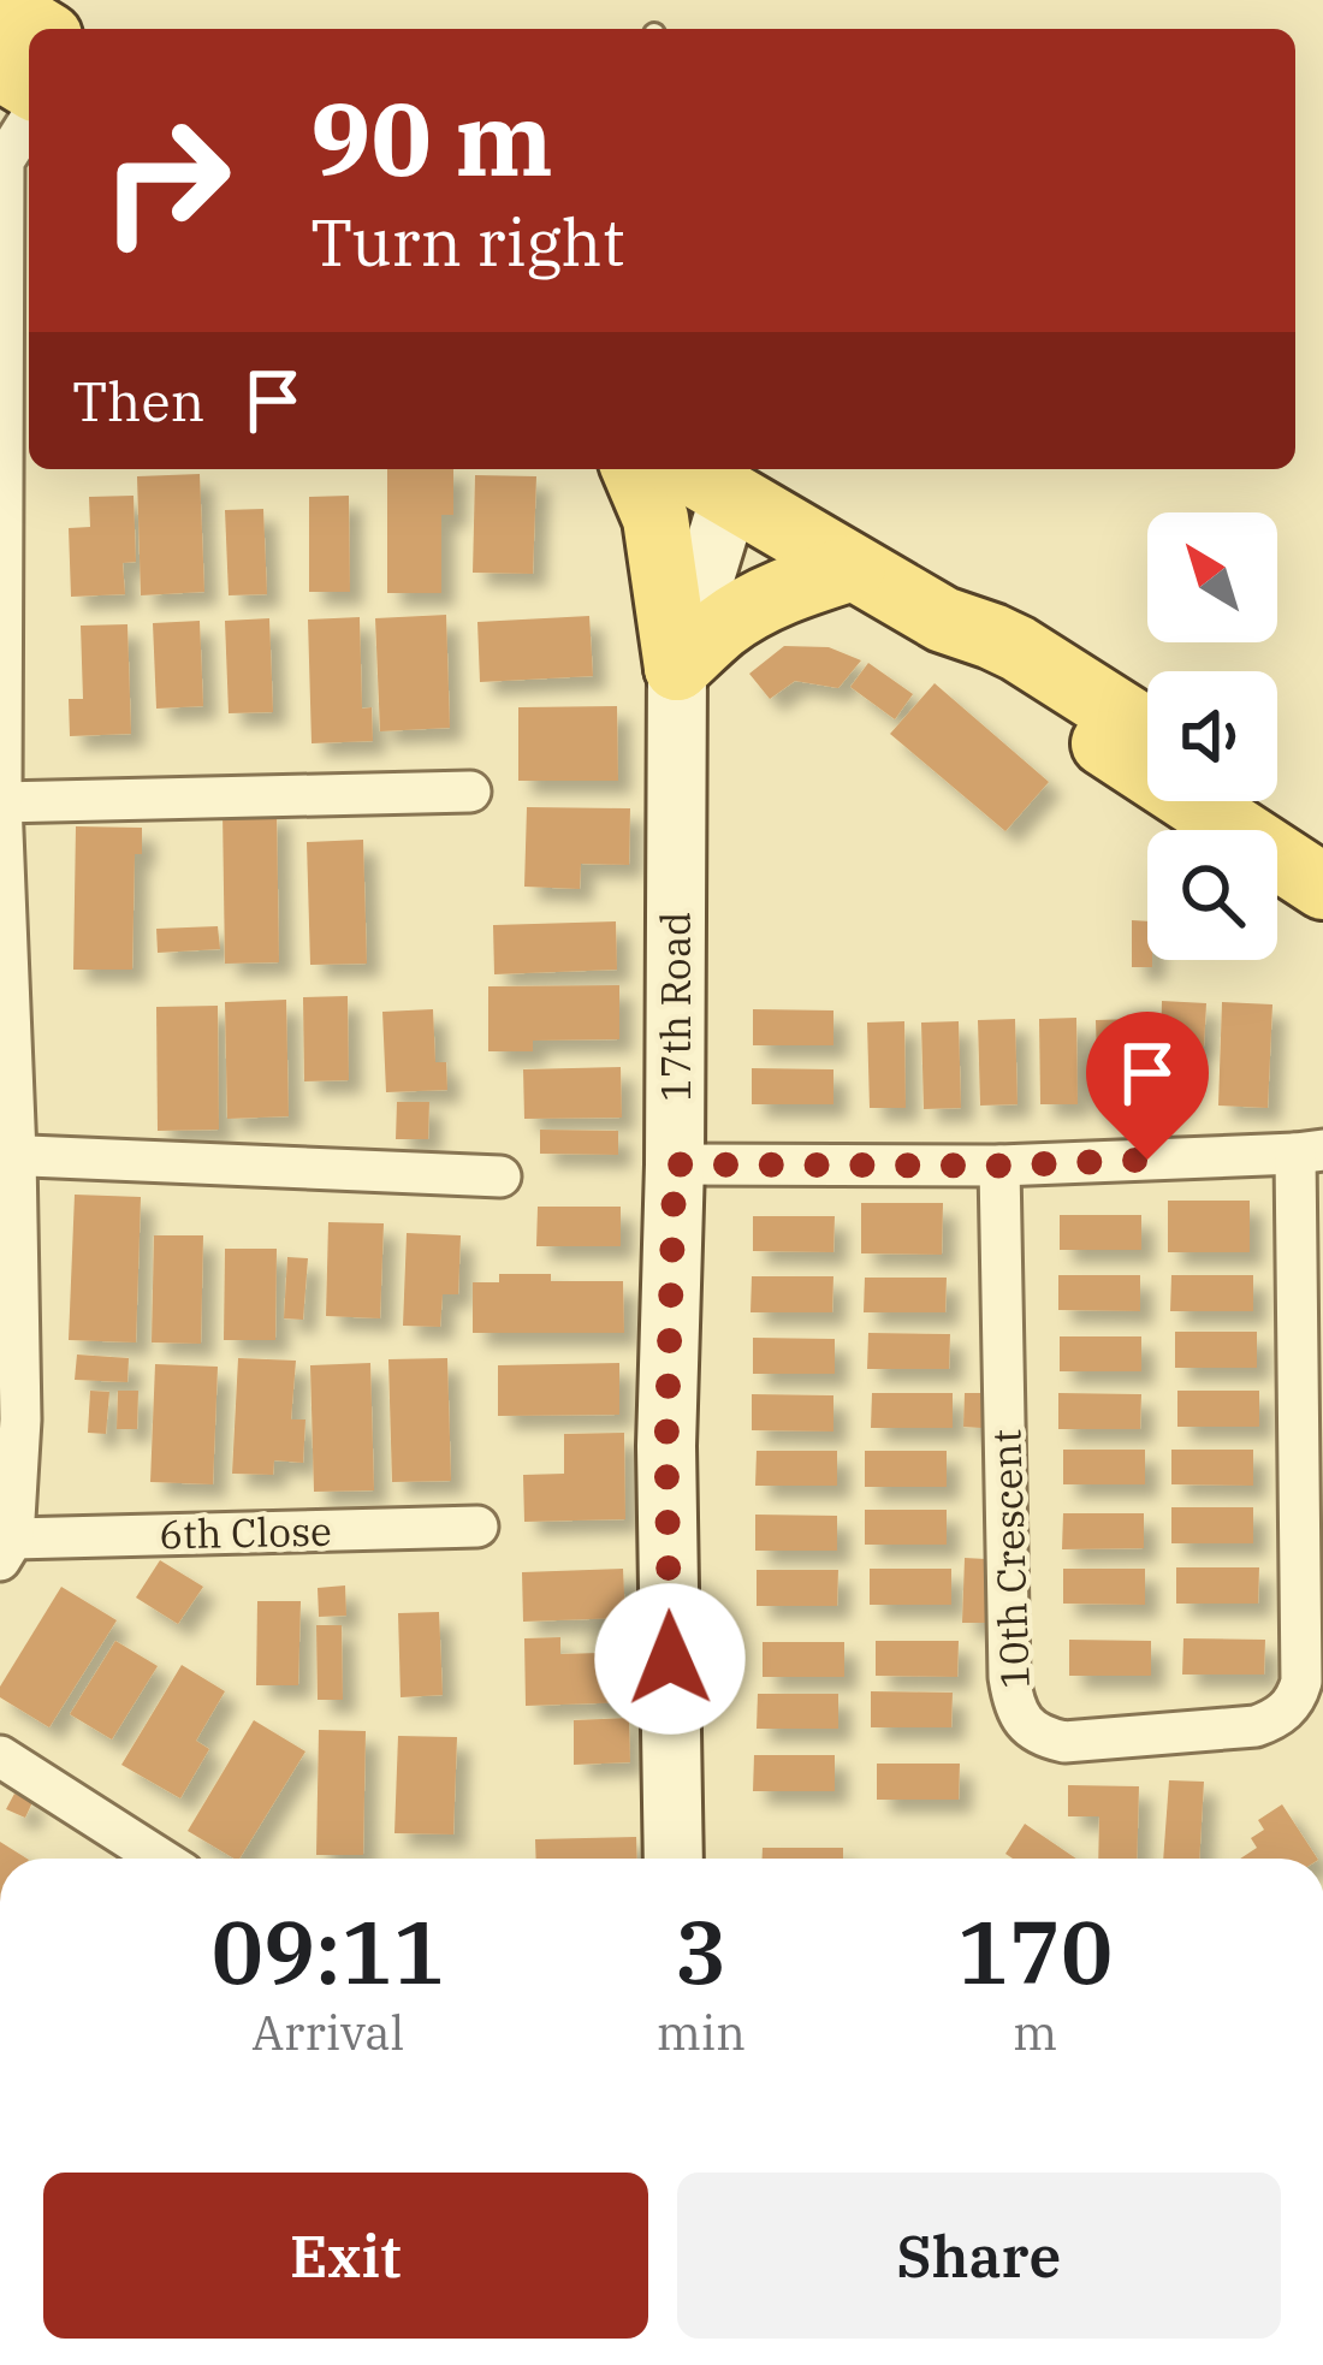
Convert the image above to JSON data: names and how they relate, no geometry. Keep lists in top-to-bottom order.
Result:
{
  "streets": {
    "street": ["17th Road", "6th Close", "10th Crescent"]
  },
  "north": "top left",
  "page": {
    "turn": ["90 m", "Turn right"],
    "then": "Then",
    "eta": [
      "09:11",
      "Arrival",
      "3",
      "min",
      "170",
      "m"
    ],
    "buttons": ["Exit", "Share"]
  }
}
